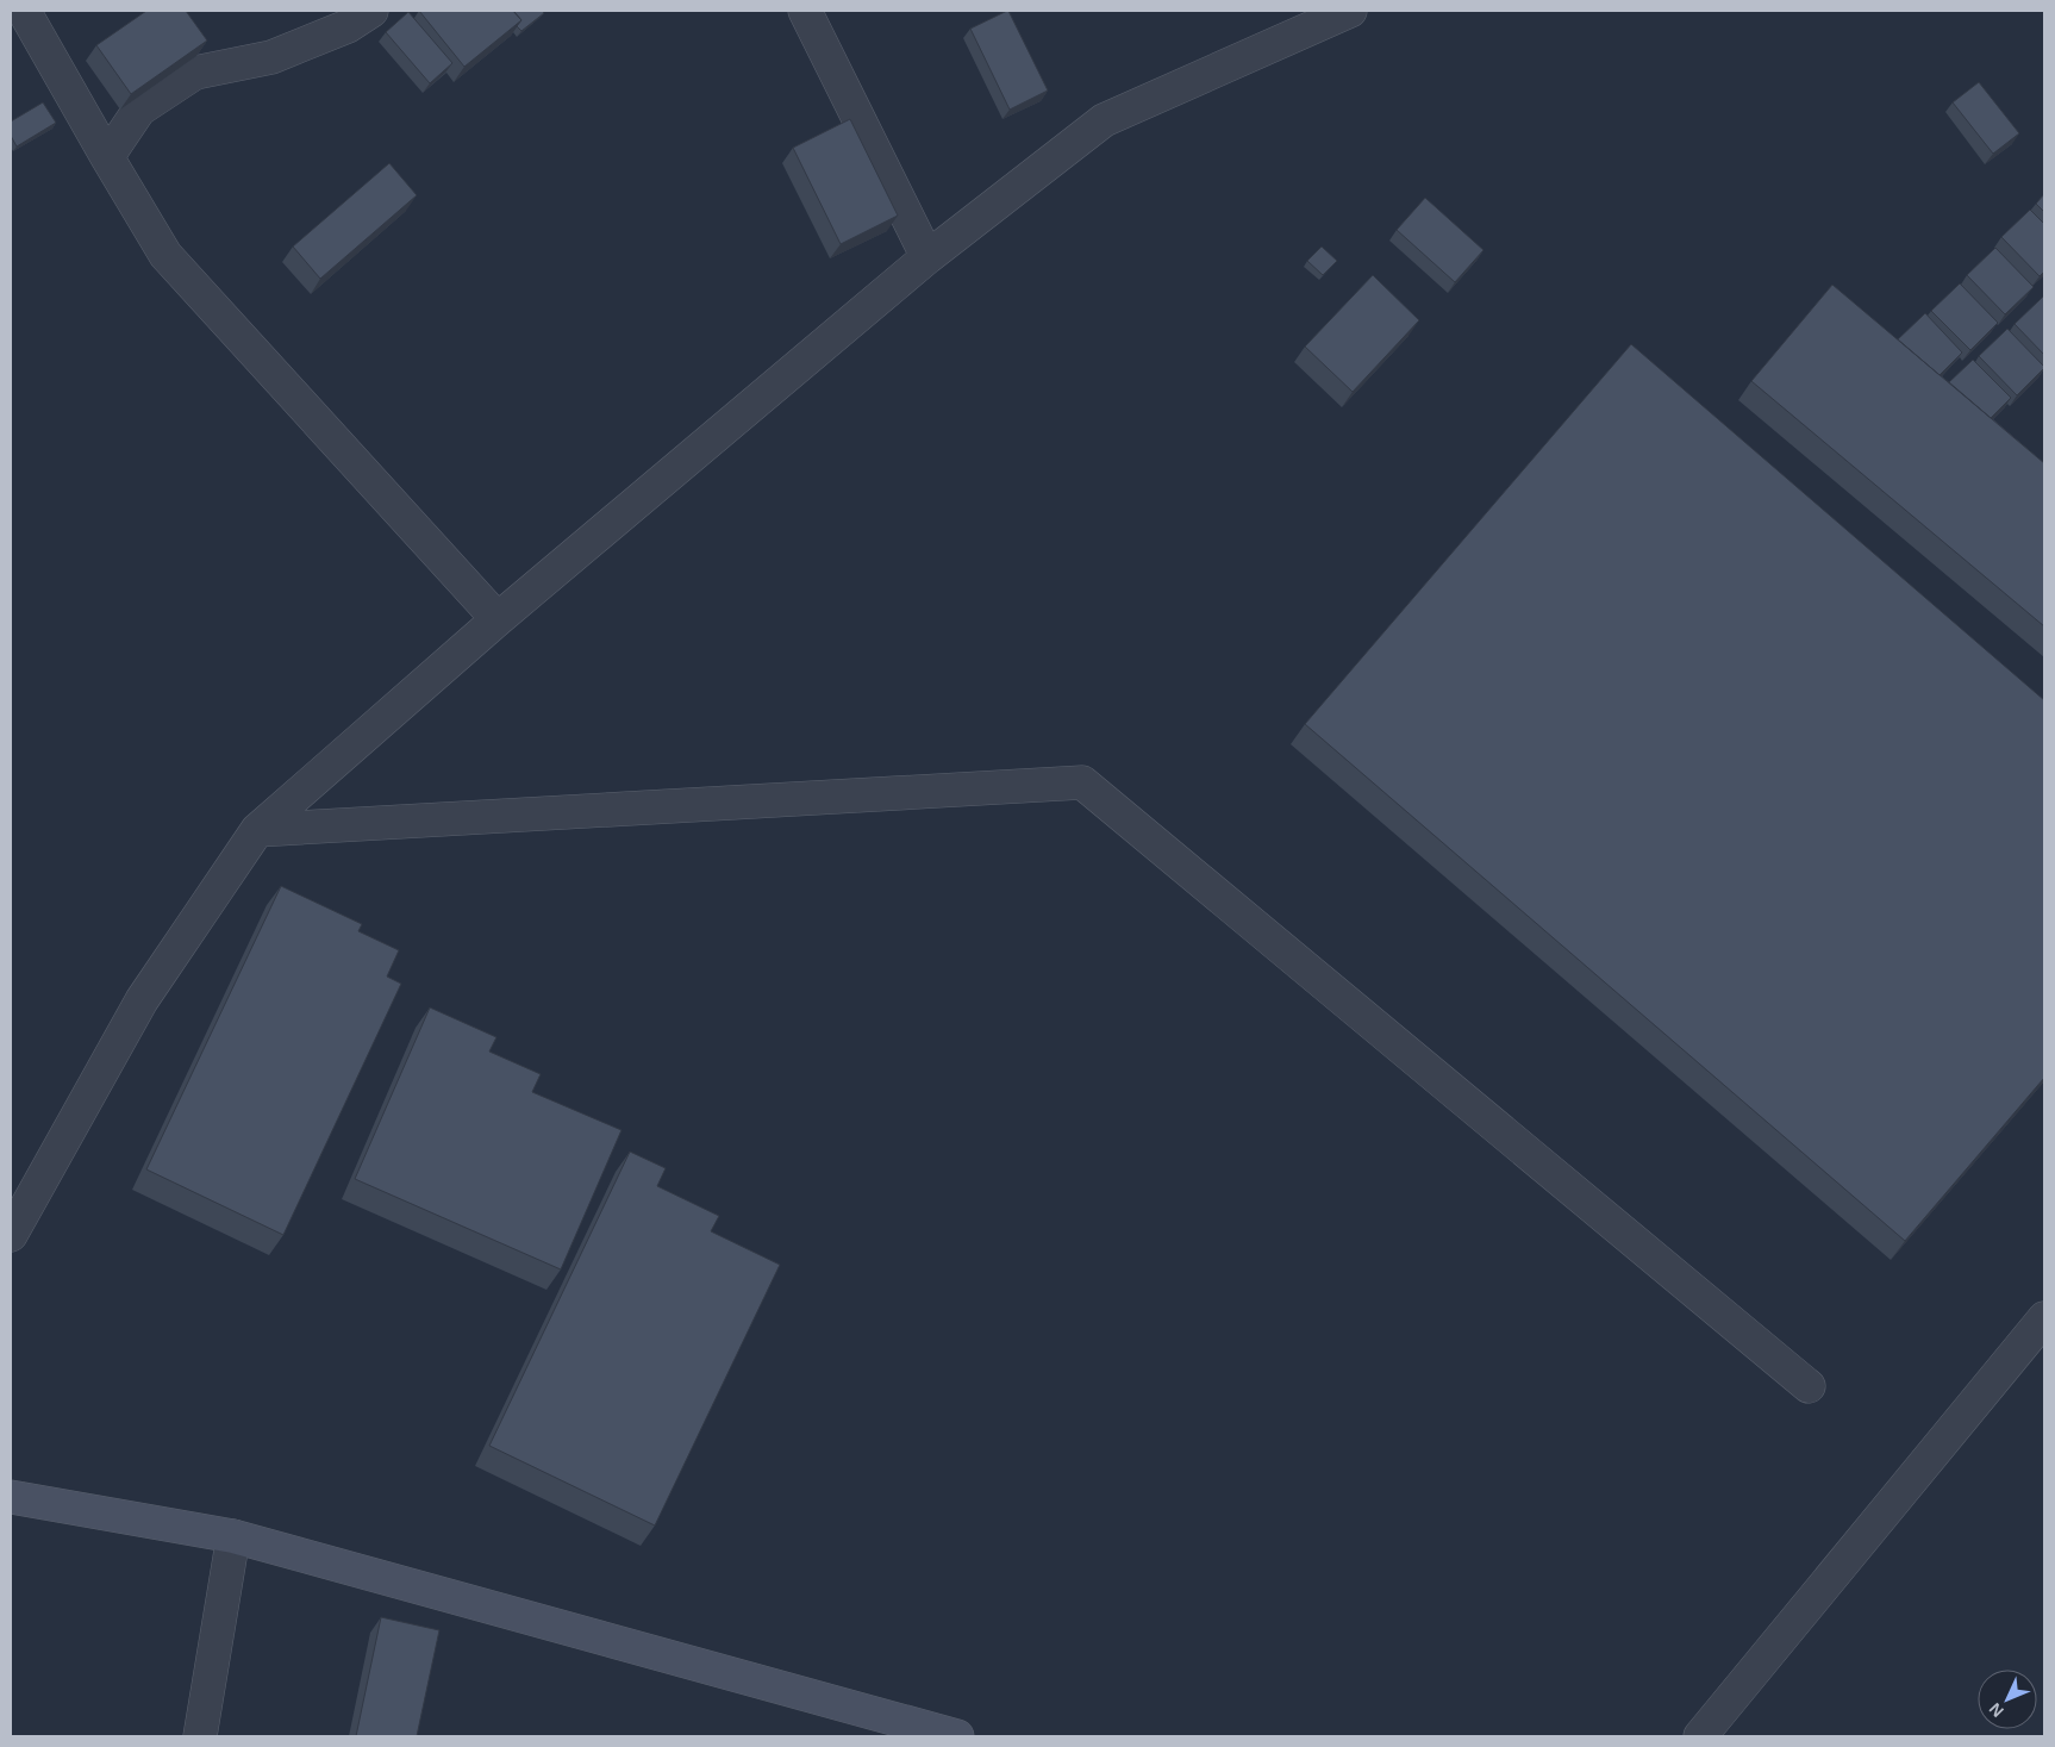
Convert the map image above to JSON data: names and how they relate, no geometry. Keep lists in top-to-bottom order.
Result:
{
  "north": "bottom left"
}
